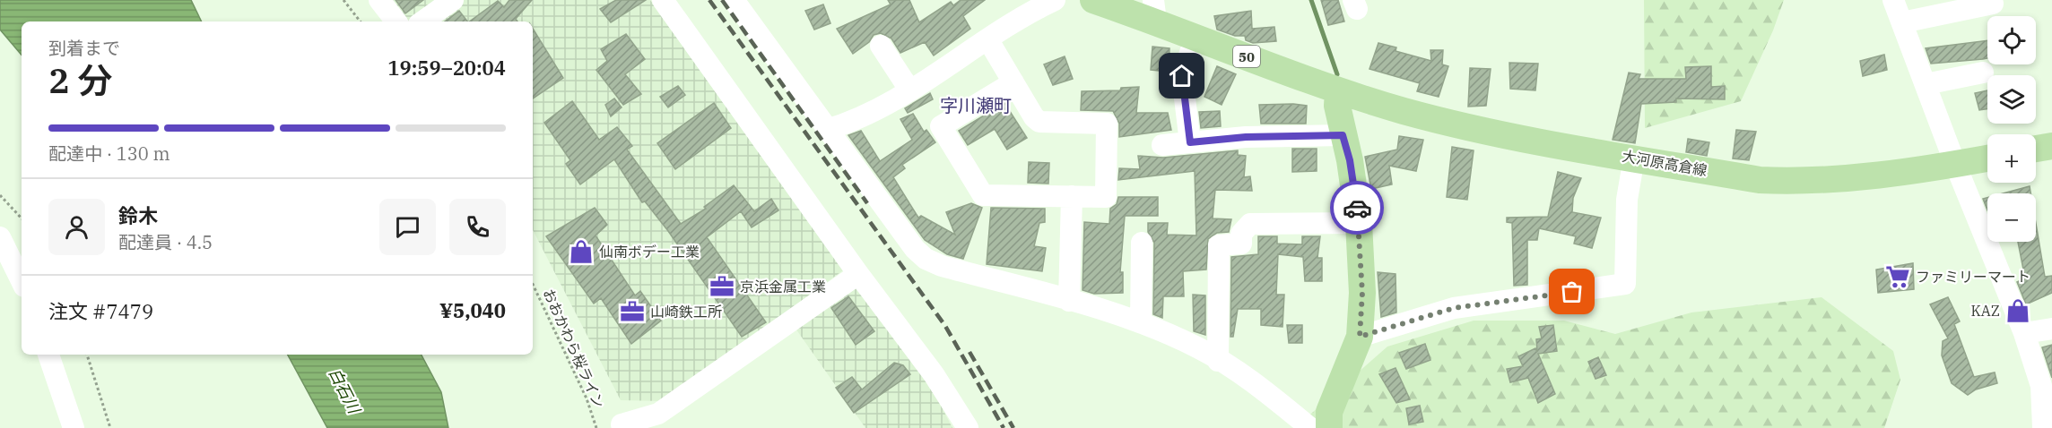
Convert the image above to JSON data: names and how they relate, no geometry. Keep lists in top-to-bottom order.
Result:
{
  "streets": {
    "main road": ["50", "大河原高倉線"],
    "path": ["おおかわら桜ライン"]
  },
  "crossings": [
    ["50", "大河原高倉線"]
  ],
  "districts": ["字川瀬町"],
  "water": ["白石川"],
  "places": {
    "shop": ["仙南ボデー工業", "KAZ"],
    "supermarket": ["ファミリーマート"],
    "office": ["京浜金属工業", "山崎鉄工所"]
  },
  "page": {
    "map_buttons": ["+", "−"],
    "heading": ["2 分", "到着まで", "19:59–20:04"],
    "panel": [
      "鈴木",
      "配達員 · 4.5",
      "注文 #7479",
      "¥5,040"
    ],
    "bar": "配達中 · 130 m"
  }
}
